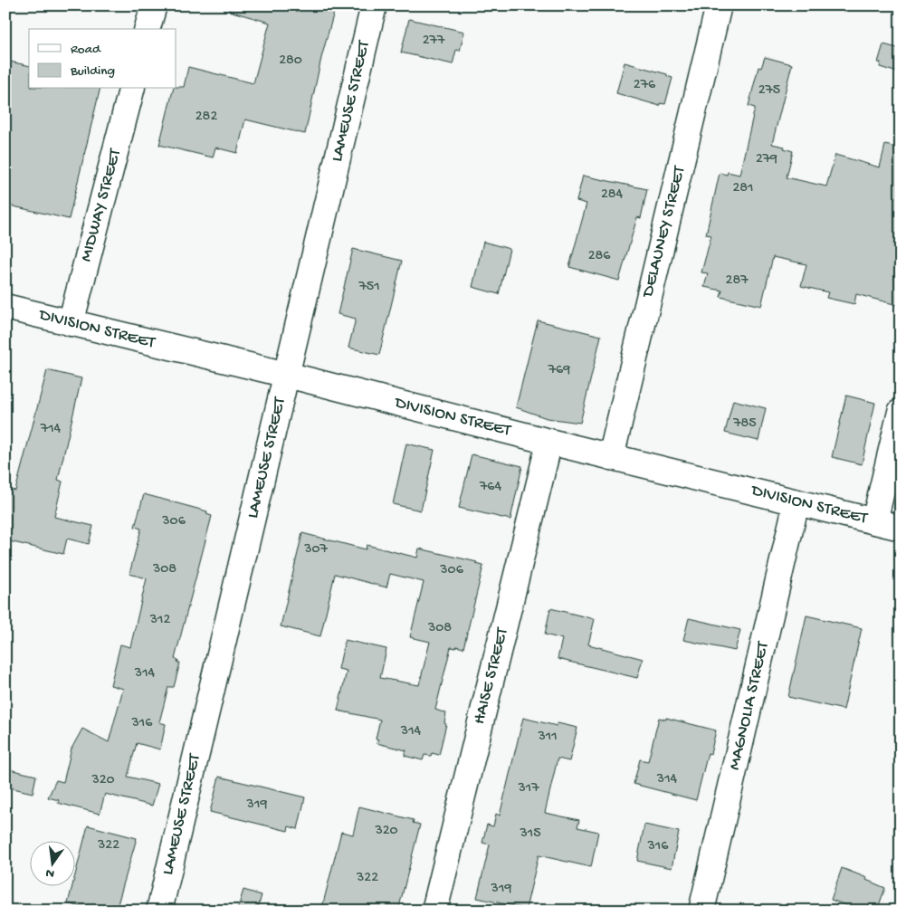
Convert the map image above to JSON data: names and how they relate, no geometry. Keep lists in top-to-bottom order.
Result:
{
  "streets": {
    "street": [
      "LAMEUSE STREET",
      "MIDWAY STREET",
      "DELAUNEY STREET",
      "DIVISION STREET",
      "HAISE STREET",
      "MAGNOLIA STREET"
    ]
  },
  "crossings": [
    ["LAMEUSE STREET", "DIVISION STREET"],
    ["MIDWAY STREET", "DIVISION STREET"],
    ["DELAUNEY STREET", "DIVISION STREET"],
    ["DIVISION STREET", "HAISE STREET"],
    ["DIVISION STREET", "MAGNOLIA STREET"]
  ],
  "house_numbers": [
    "277",
    "280",
    "276",
    "275",
    "282",
    "279",
    "281",
    "284",
    "286",
    "287",
    "751",
    "769",
    "785",
    "714",
    "764",
    "306",
    "307",
    "308",
    "306",
    "312",
    "308",
    "314",
    "316",
    "314",
    "311",
    "314",
    "320",
    "317",
    "319",
    "320",
    "315",
    "322",
    "316",
    "322",
    "319"
  ],
  "legend": ["Road", "Building"],
  "north": "bottom"
}
